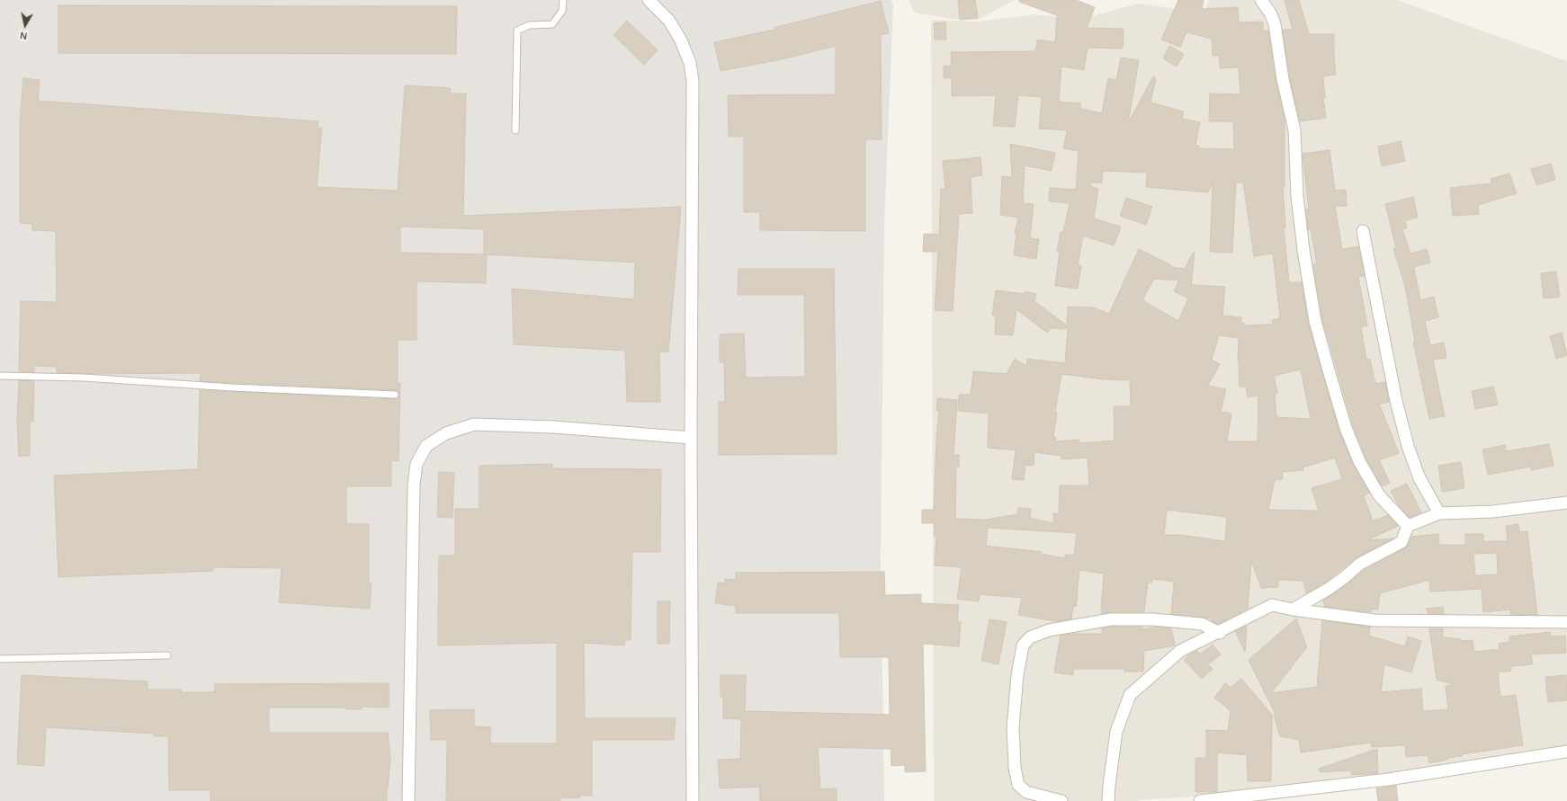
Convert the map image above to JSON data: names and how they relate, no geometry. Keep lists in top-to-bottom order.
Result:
{
  "north": "bottom"
}
